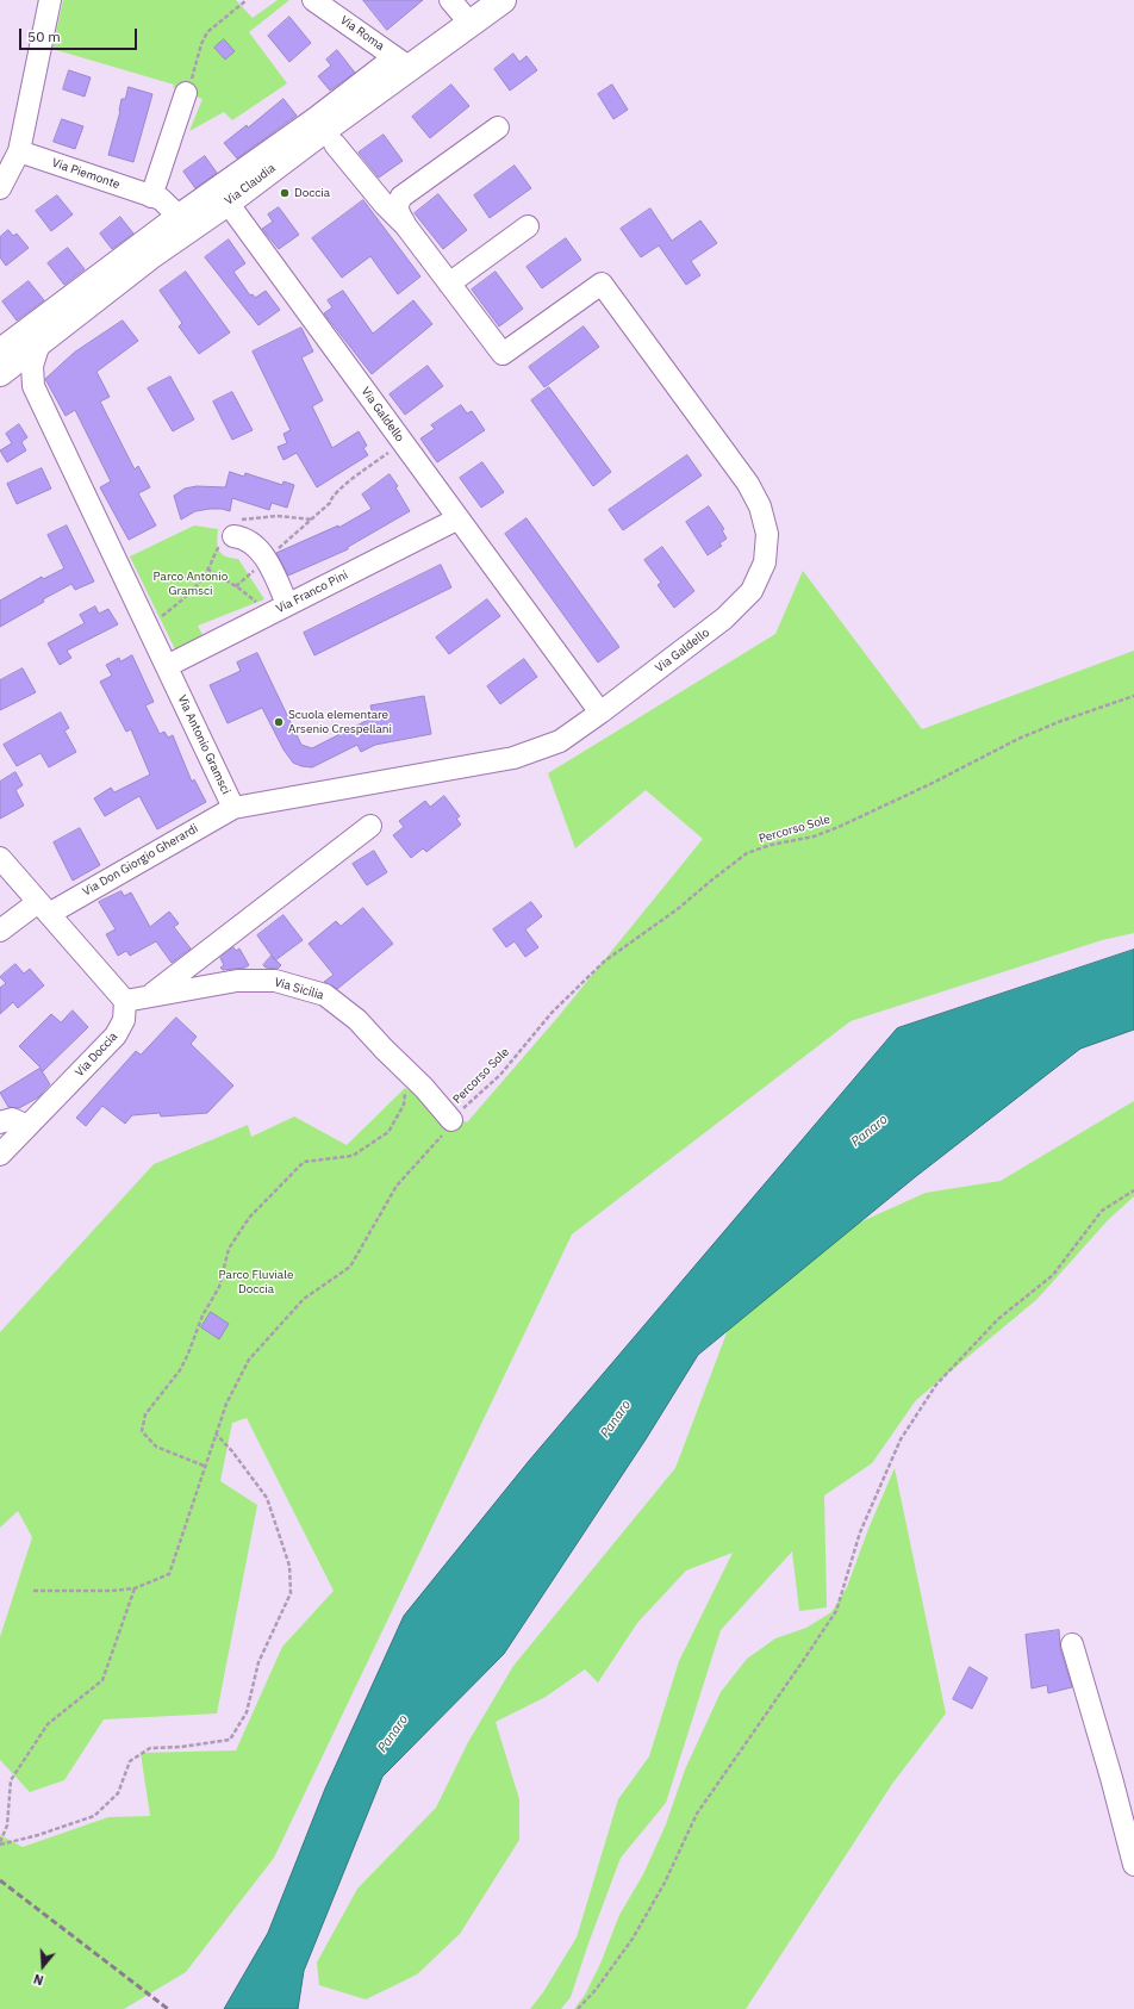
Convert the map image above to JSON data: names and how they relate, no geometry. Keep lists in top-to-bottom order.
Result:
{
  "streets": {
    "main road": ["Via Claudia"],
    "street": [
      "Via Roma",
      "Via Piemonte",
      "Via Galdello",
      "Via Franco Pini",
      "Via Antonio Gramsci",
      "Via Don Giorgio Gherardi",
      "Via Sicilia",
      "Via Doccia"
    ],
    "path": ["Percorso Sole"]
  },
  "crossings": [
    ["Via Roma", "Via Claudia"],
    ["Via Piemonte", "Via Claudia"],
    ["Via Claudia", "Via Galdello"],
    ["Via Galdello", "Via Franco Pini"],
    ["Via Galdello", "Via Antonio Gramsci"],
    ["Via Franco Pini", "Via Antonio Gramsci"],
    ["Via Antonio Gramsci", "Via Don Giorgio Gherardi"],
    ["Percorso Sole", "Via Sicilia"],
    ["Via Sicilia", "Via Doccia"]
  ],
  "water": ["Panaro"],
  "parks": ["Parco Antonio Gramsci", "Parco Fluviale Doccia"],
  "places": ["Doccia", "Scuola elementare Arsenio Crespellani"],
  "scale_bar": "50 m",
  "north": "bottom"
}
